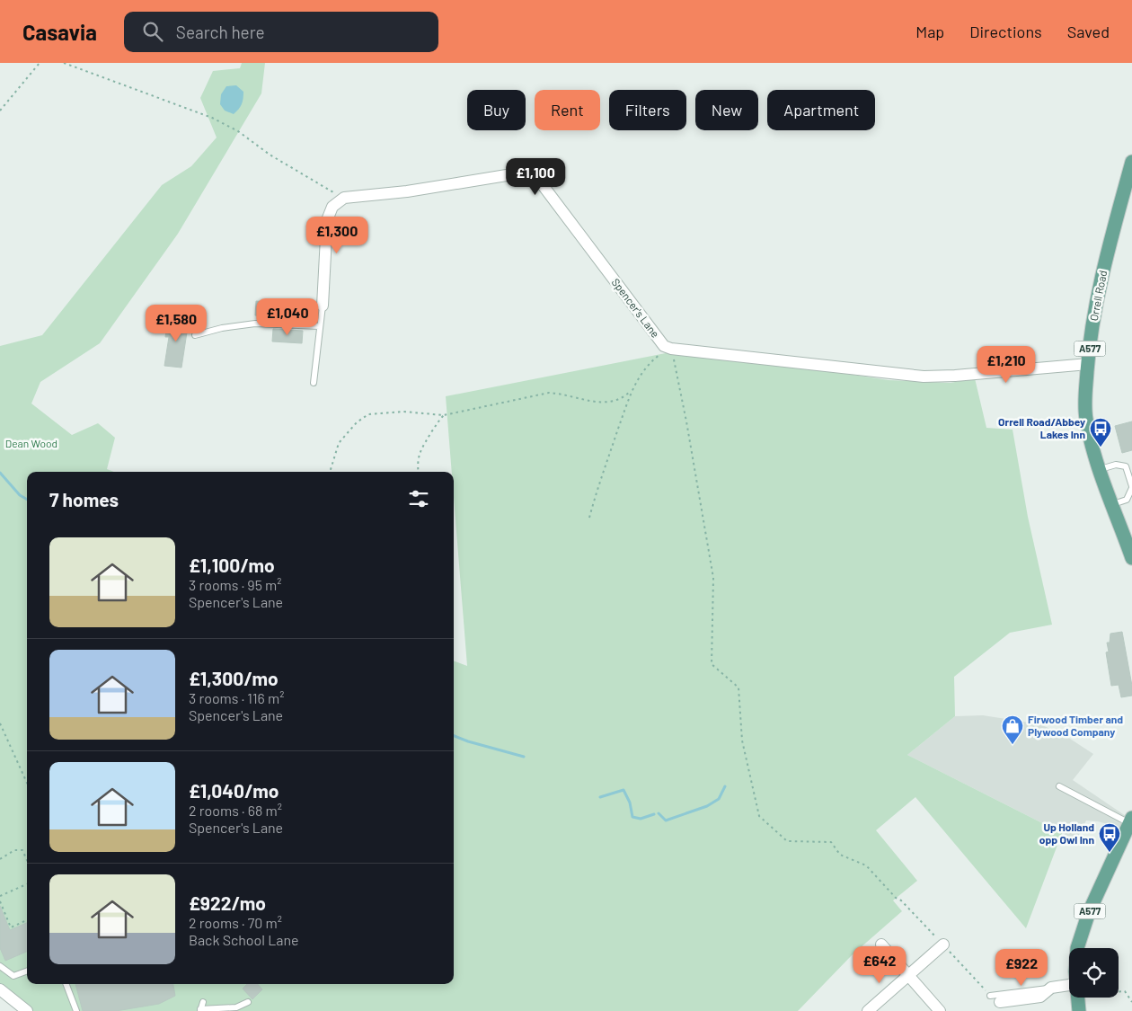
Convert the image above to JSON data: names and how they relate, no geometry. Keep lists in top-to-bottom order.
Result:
{
  "streets": {
    "main road": ["Orrell Road", "A577"],
    "street": ["Spencer's Lane"]
  },
  "parks": ["Dean Wood"],
  "places": {
    "bus stop": ["Orrell Road/Abbey Lakes Inn", "Up Holland opp Owl Inn"],
    "shop": ["Firwood Timber and Plywood Company"]
  },
  "page": {
    "header": "Casavia",
    "search": "Search here",
    "nav": ["Map", "Directions", "Saved"],
    "chip": [
      "Buy",
      "Rent",
      "Filters",
      "New",
      "Apartment"
    ],
    "price": [
      "£1,100",
      "£1,300",
      "£1,040",
      "£1,580",
      "£1,210",
      "£642",
      "£922"
    ],
    "heading": "7 homes",
    "list": [
      {
        "name": "£1,100/mo",
        "note": "3 rooms · 95 m² · Spencer's Lane"
      },
      {
        "name": "£1,300/mo",
        "note": "3 rooms · 116 m² · Spencer's Lane"
      },
      {
        "name": "£1,040/mo",
        "note": "2 rooms · 68 m² · Spencer's Lane"
      },
      {
        "name": "£922/mo",
        "note": "2 rooms · 70 m² · Back School Lane"
      }
    ]
  }
}
